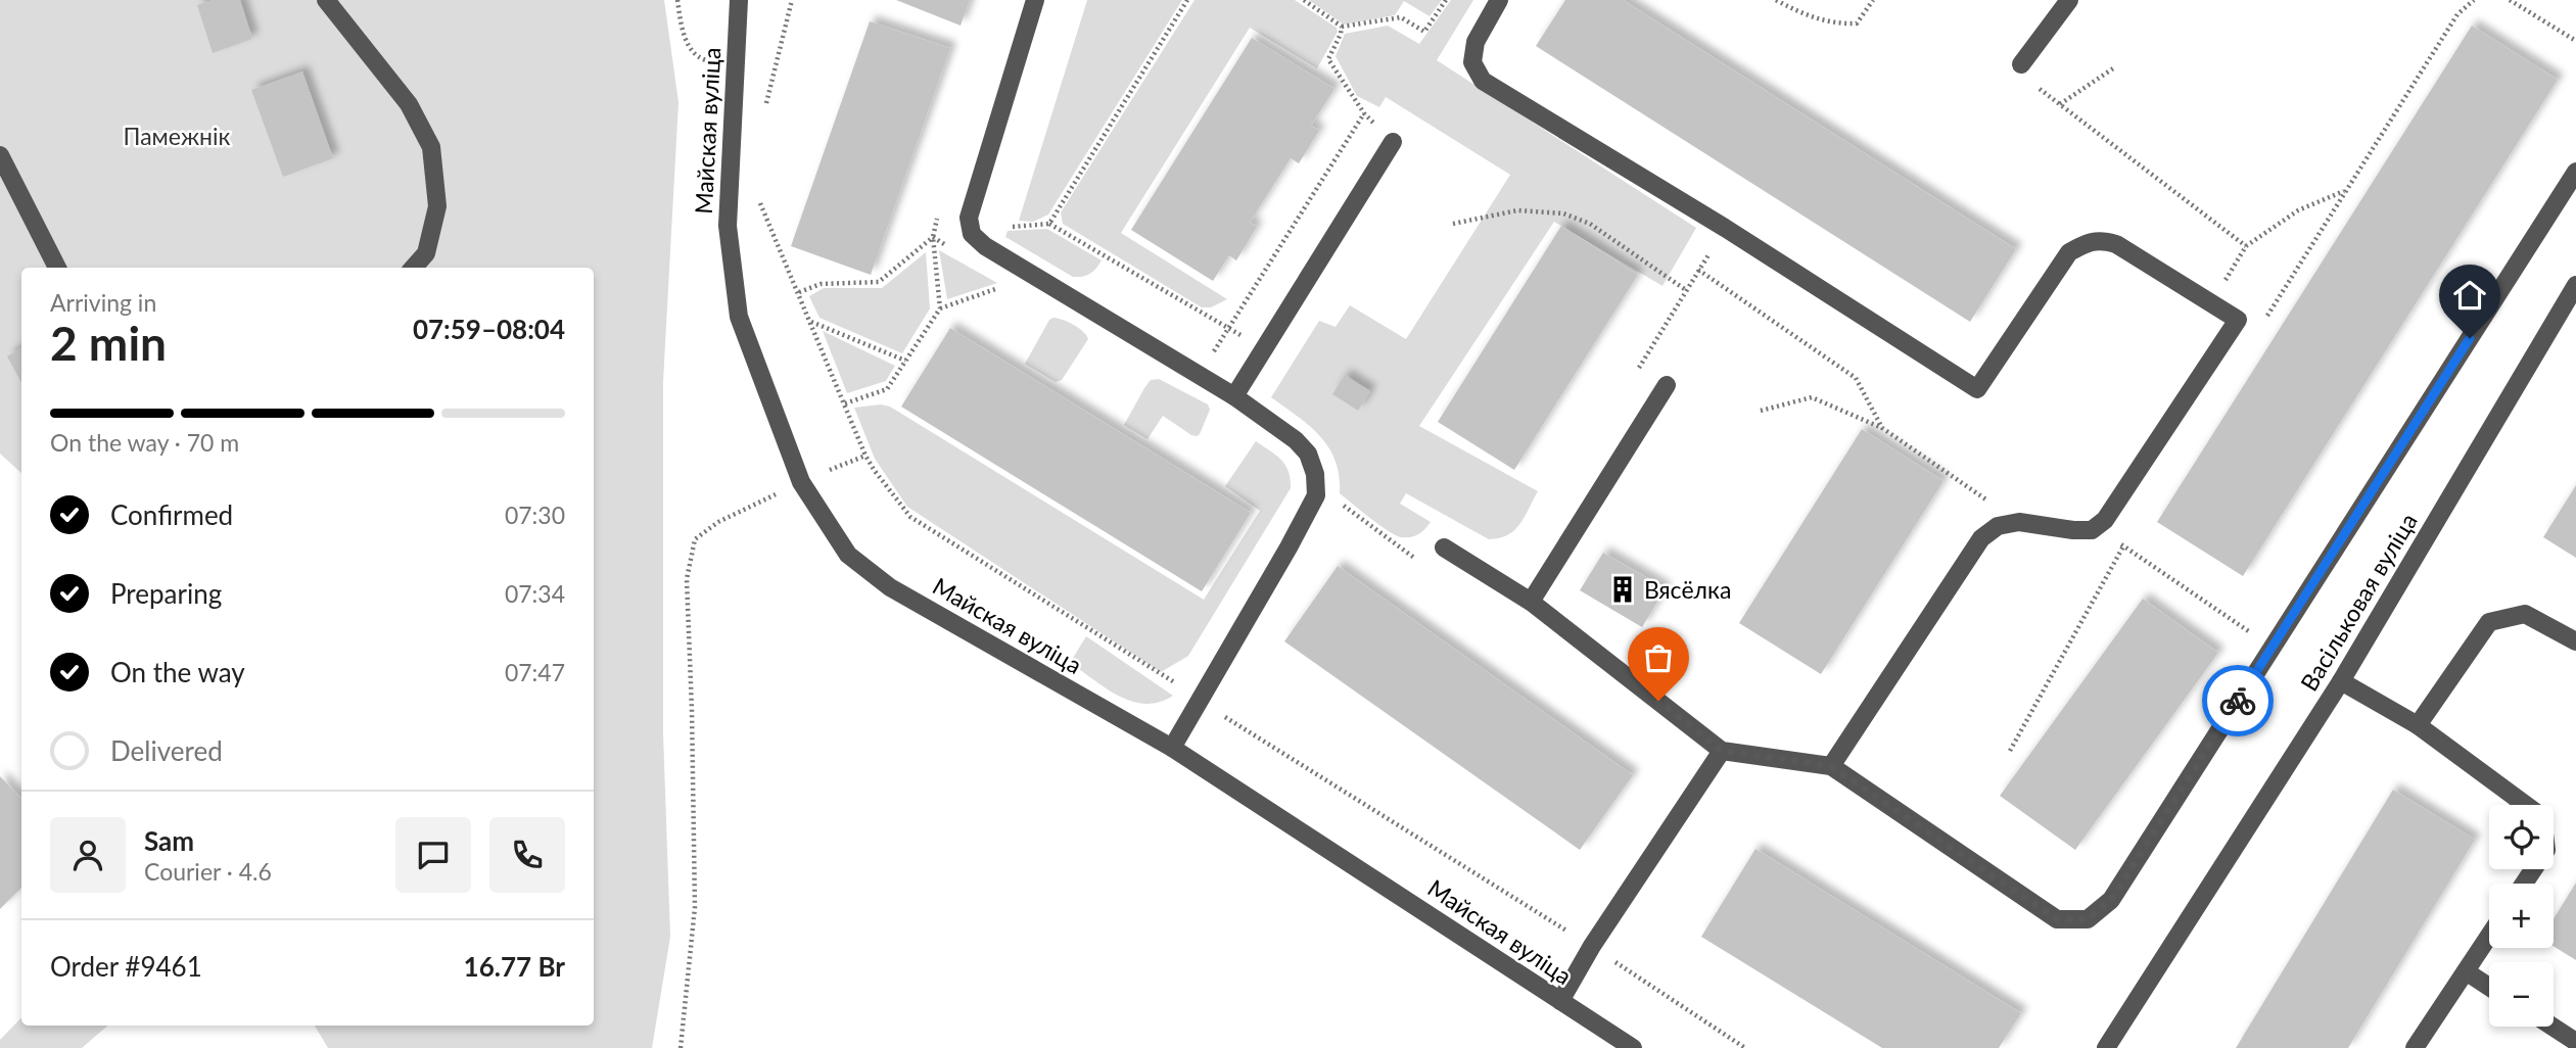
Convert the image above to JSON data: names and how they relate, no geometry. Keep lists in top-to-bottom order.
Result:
{
  "streets": {
    "street": ["Майская вуліца", "Васільковая вуліца"]
  },
  "parks": ["Памежнік"],
  "places": {
    "building": ["Вясёлка"]
  },
  "page": {
    "heading": ["2 min", "Arriving in", "07:59–08:04"],
    "panel": [
      "Sam",
      "Courier · 4.6",
      "Order #9461",
      "16.77 Br"
    ],
    "bar": "On the way · 70 m",
    "list": [
      ["Confirmed", "07:30"],
      ["Preparing", "07:34"],
      ["On the way", "07:47"],
      "Delivered"
    ],
    "map_buttons": ["+", "−"]
  }
}
